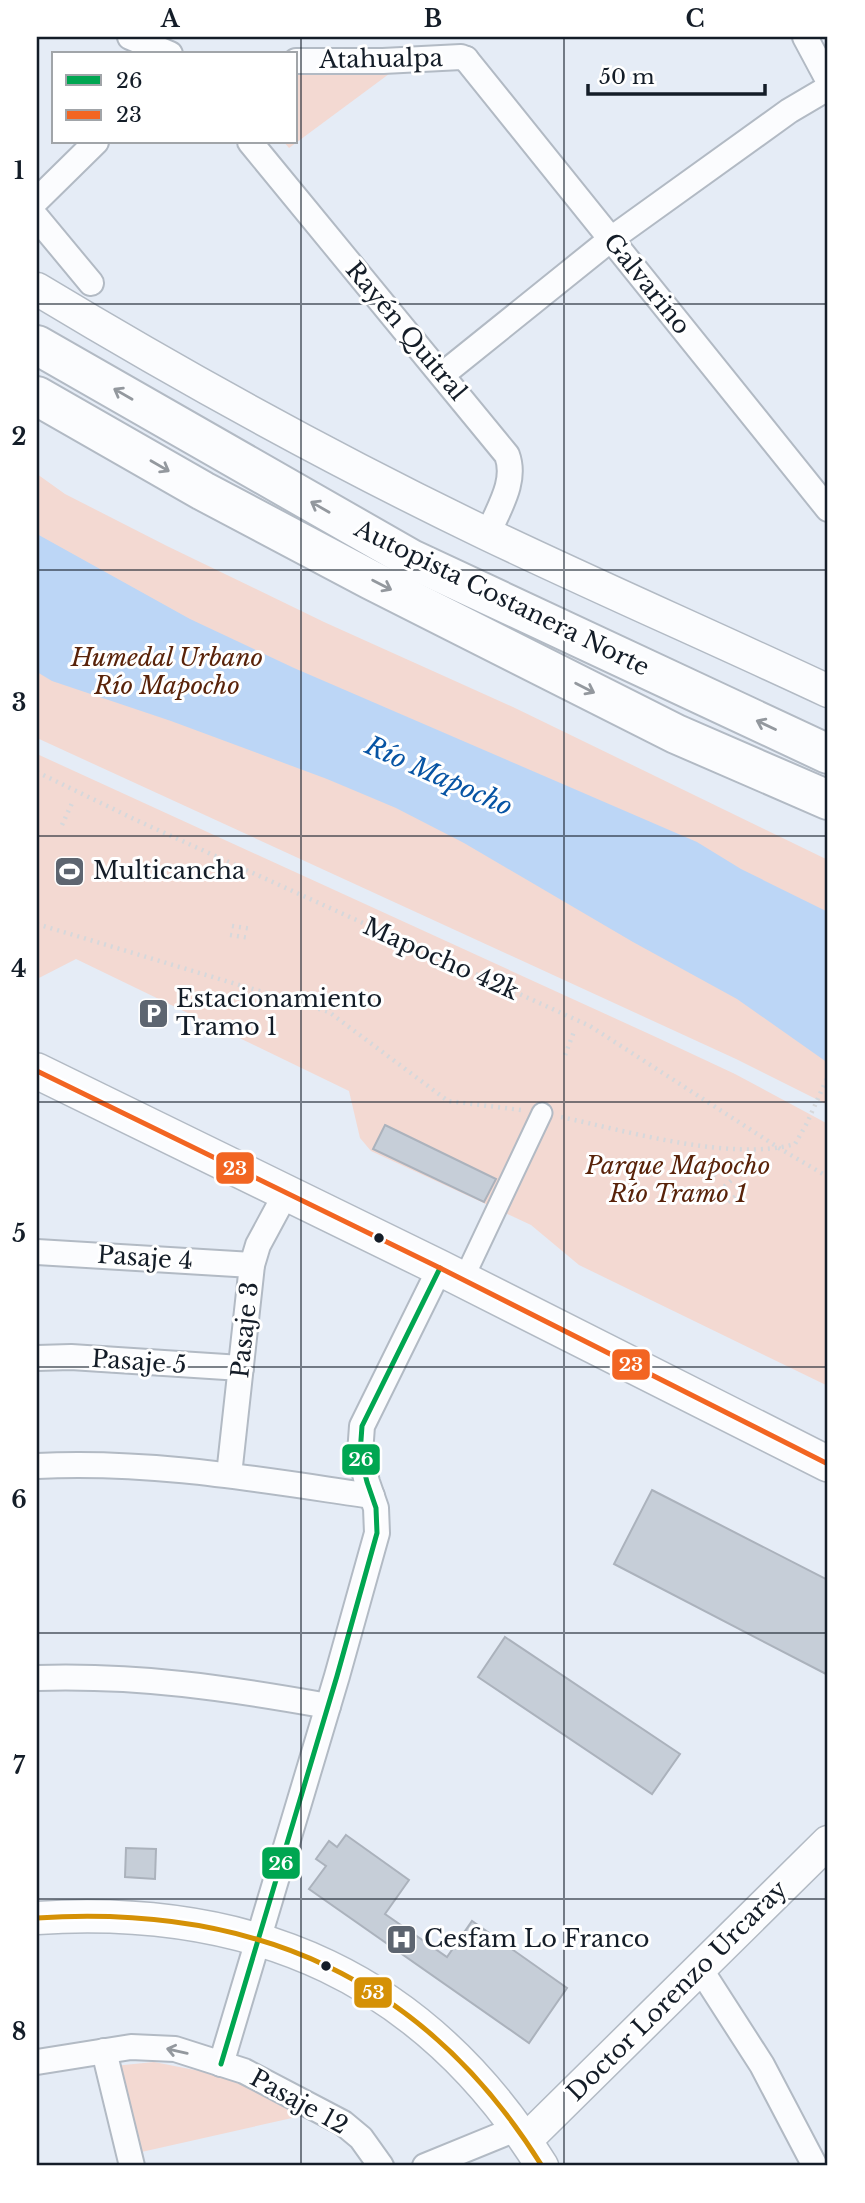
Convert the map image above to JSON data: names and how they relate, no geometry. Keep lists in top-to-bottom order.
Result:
{
  "streets": {
    "highway": ["Autopista Costanera Norte"],
    "street": [
      "Atahualpa",
      "Galvarino",
      "Rayén Quitral",
      "Pasaje 4",
      "Pasaje 3",
      "Pasaje 5",
      "Doctor Lorenzo Urcaray",
      "Pasaje 12"
    ],
    "path": ["Mapocho 42k"]
  },
  "crossings": [
    ["Atahualpa", "Galvarino"],
    ["Pasaje 4", "Pasaje 3"],
    ["Pasaje 3", "Pasaje 5"]
  ],
  "water": ["Río Mapocho"],
  "parks": ["Humedal Urbano Río Mapocho", "Parque Mapocho Río Tramo 1"],
  "places": {
    "sports": ["Multicancha"],
    "parking": ["Estacionamiento Tramo 1"],
    "hospital": ["Cesfam Lo Franco"]
  },
  "lines": ["transit line 23", "transit line 26", "transit line 53"],
  "legend": ["26", "23"],
  "scale_bar": "50 m",
  "grid": {
    "columns": ["A", "B", "C"],
    "rows": [
      "1",
      "2",
      "3",
      "4",
      "5",
      "6",
      "7",
      "8"
    ]
  }
}
